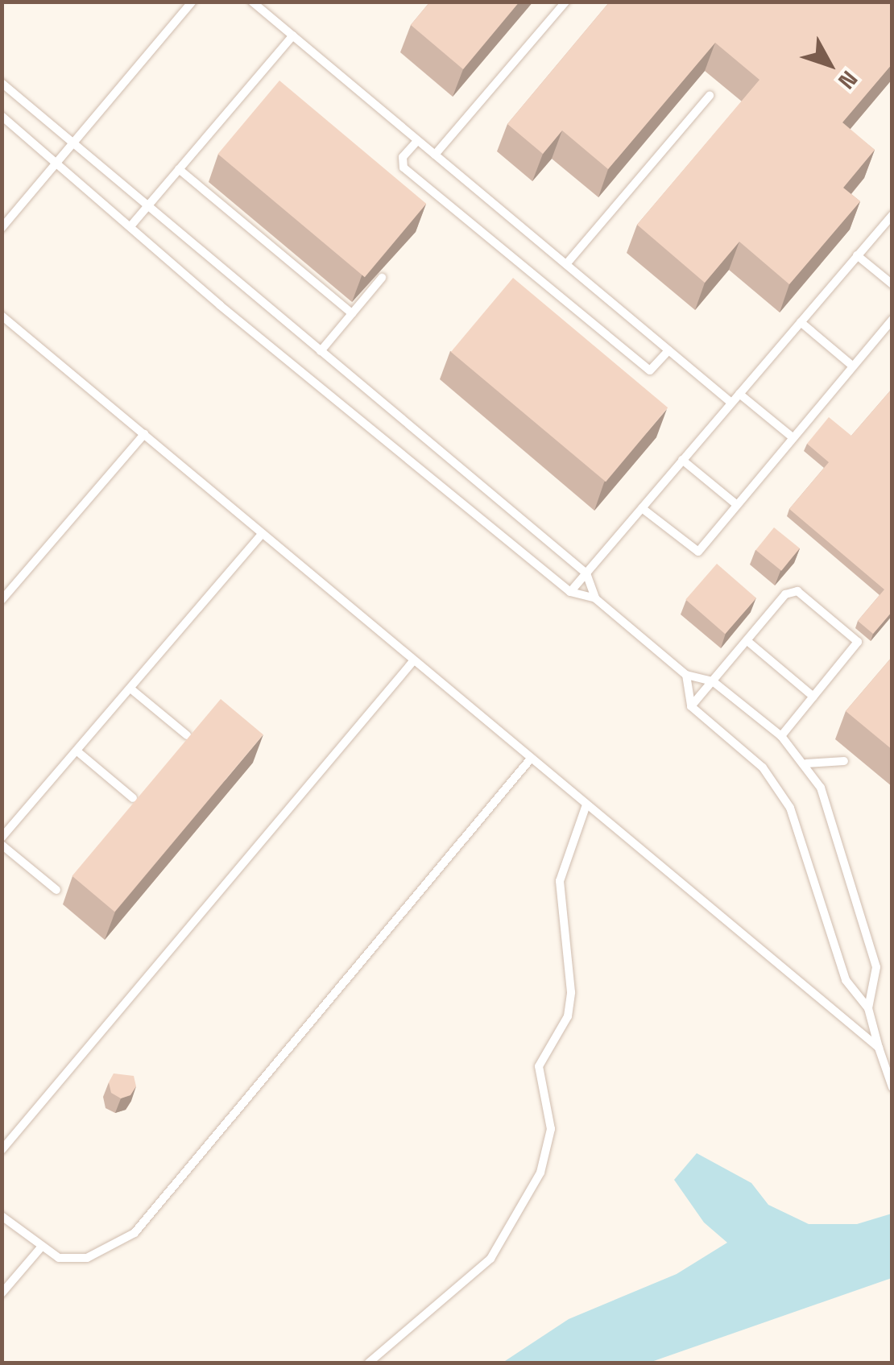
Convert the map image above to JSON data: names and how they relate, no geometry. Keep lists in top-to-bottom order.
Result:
{
  "north": "bottom right"
}
